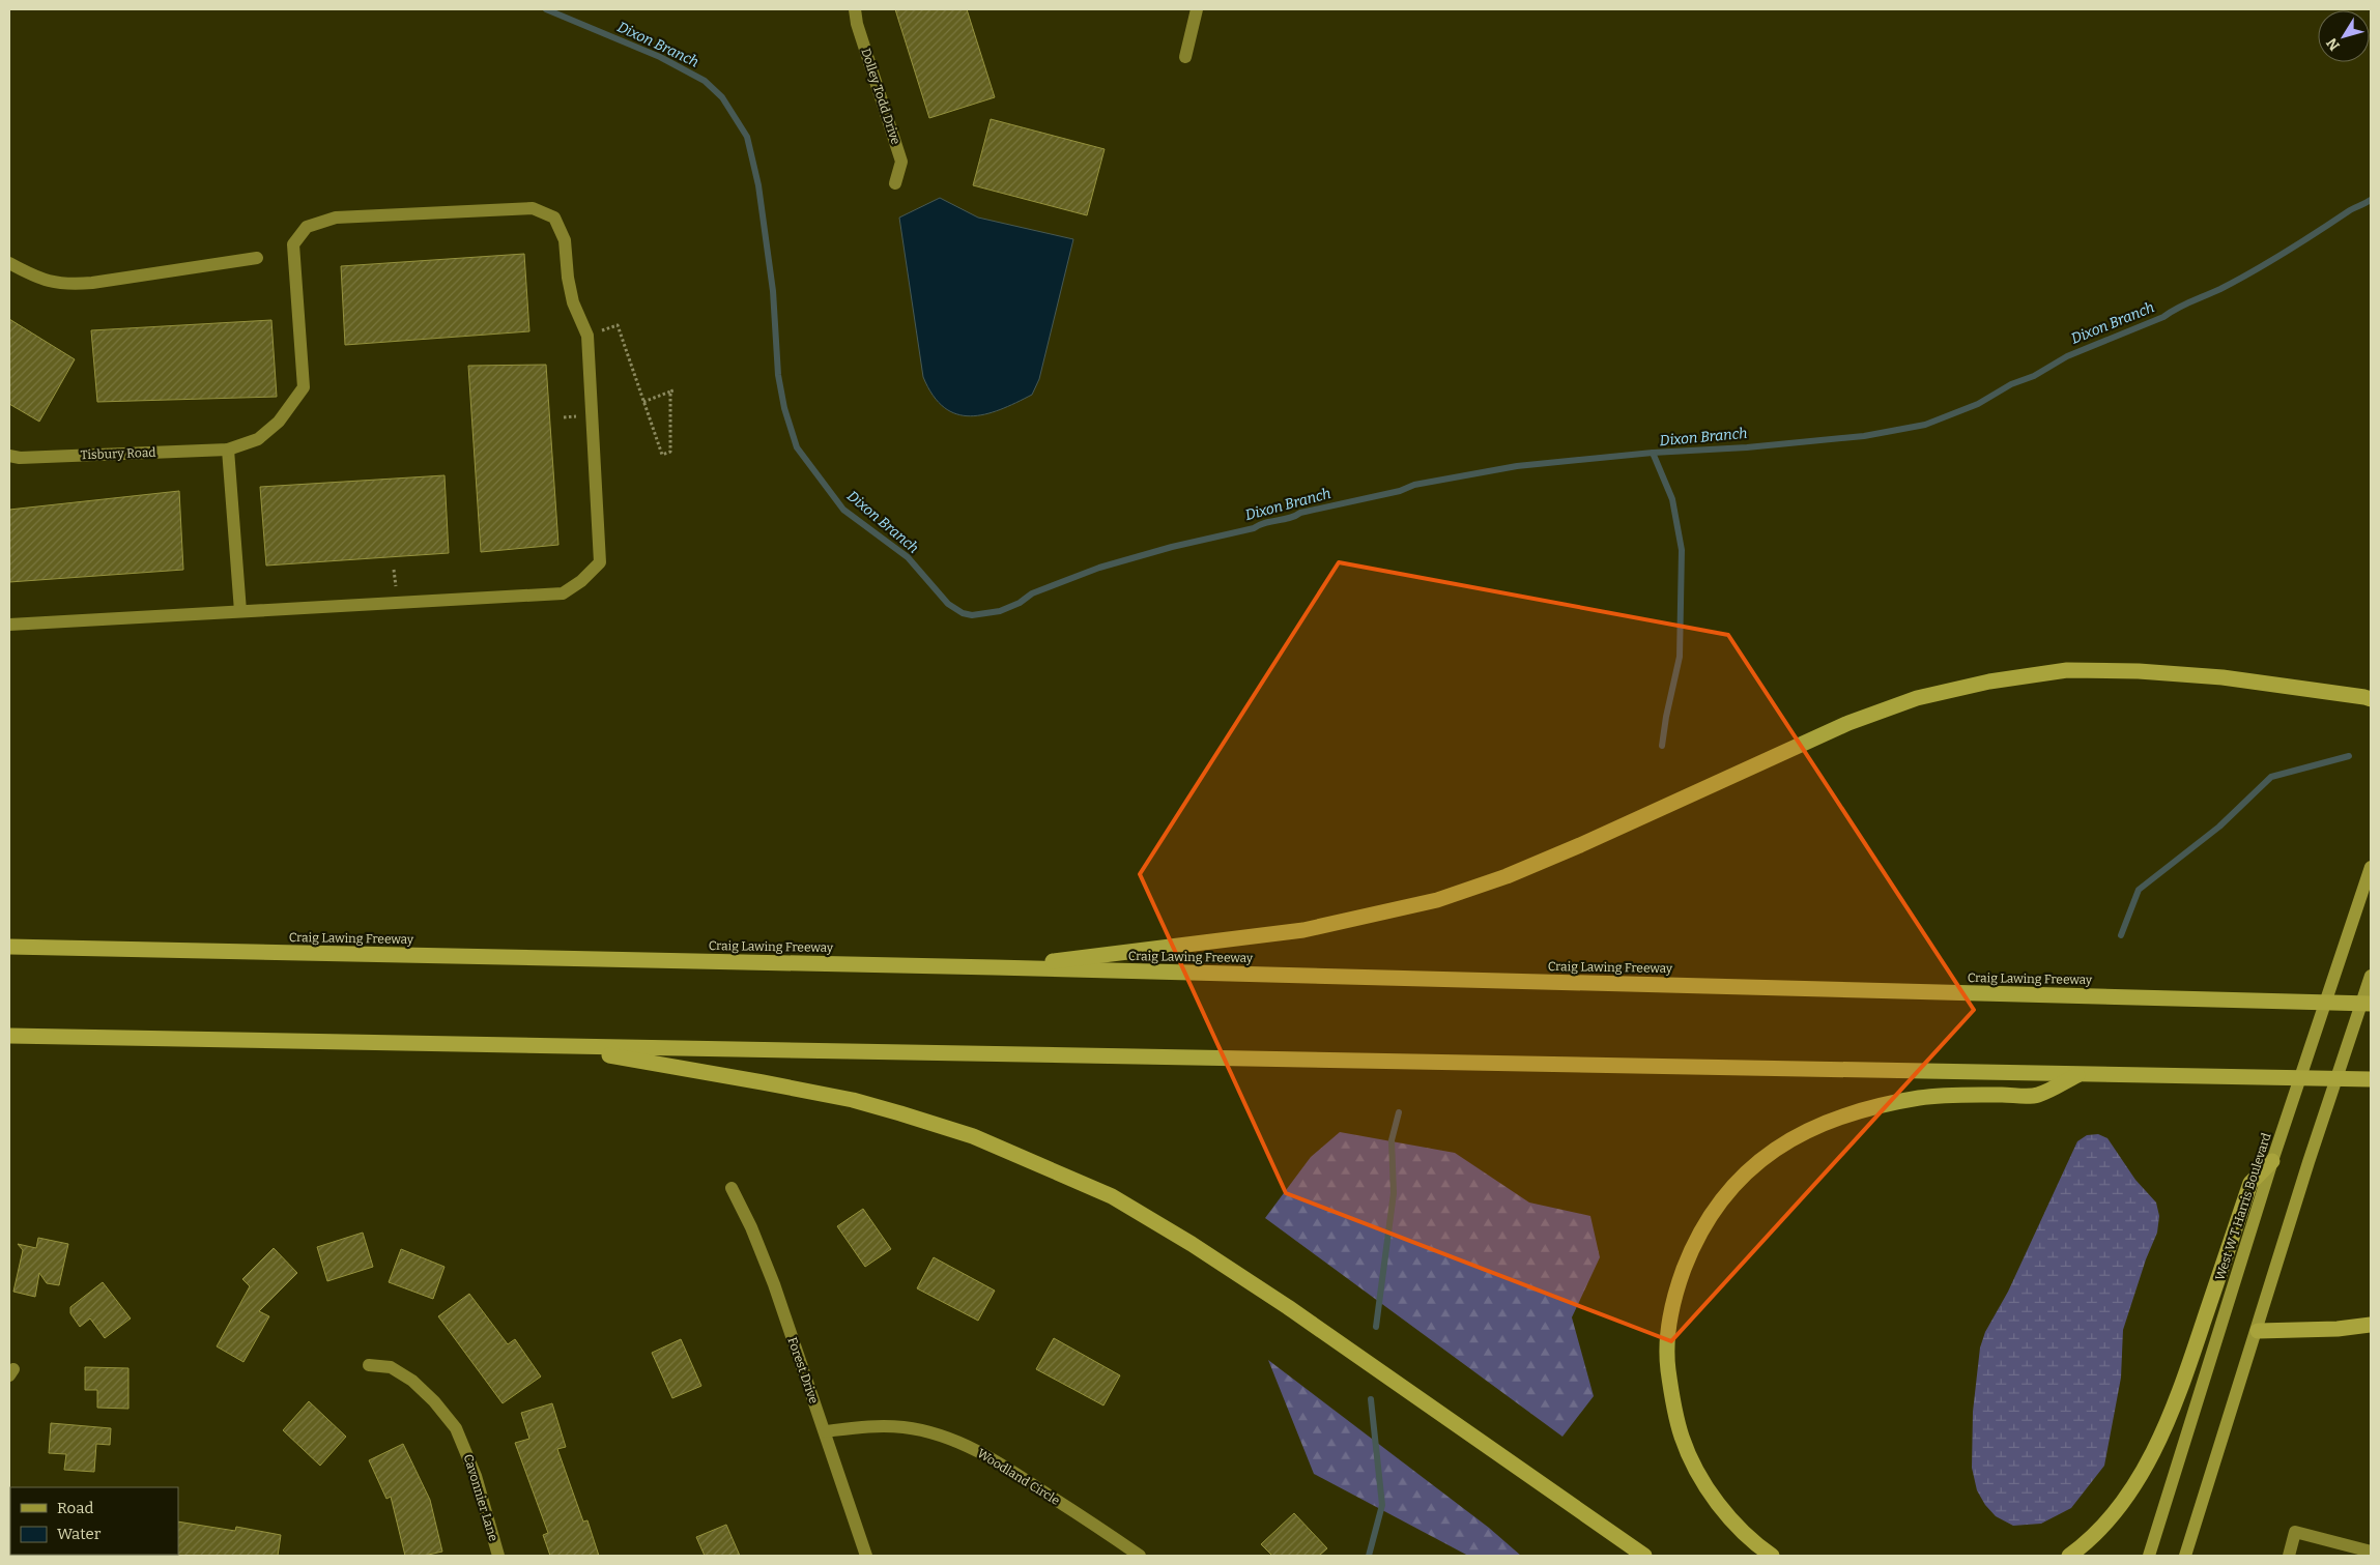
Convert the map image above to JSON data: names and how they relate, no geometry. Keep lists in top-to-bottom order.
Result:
{
  "streets": {
    "highway": ["Craig Lawing Freeway"],
    "main road": ["West W T Harris Boulevard"],
    "street": [
      "Dolley Todd Drive",
      "Tisbury Road",
      "Forest Drive",
      "Woodland Circle",
      "Cavonnier Lane"
    ]
  },
  "crossings": [
    ["Forest Drive", "Woodland Circle"]
  ],
  "water": ["Dixon Branch"],
  "legend": ["Road", "Water"],
  "north": "bottom left"
}
